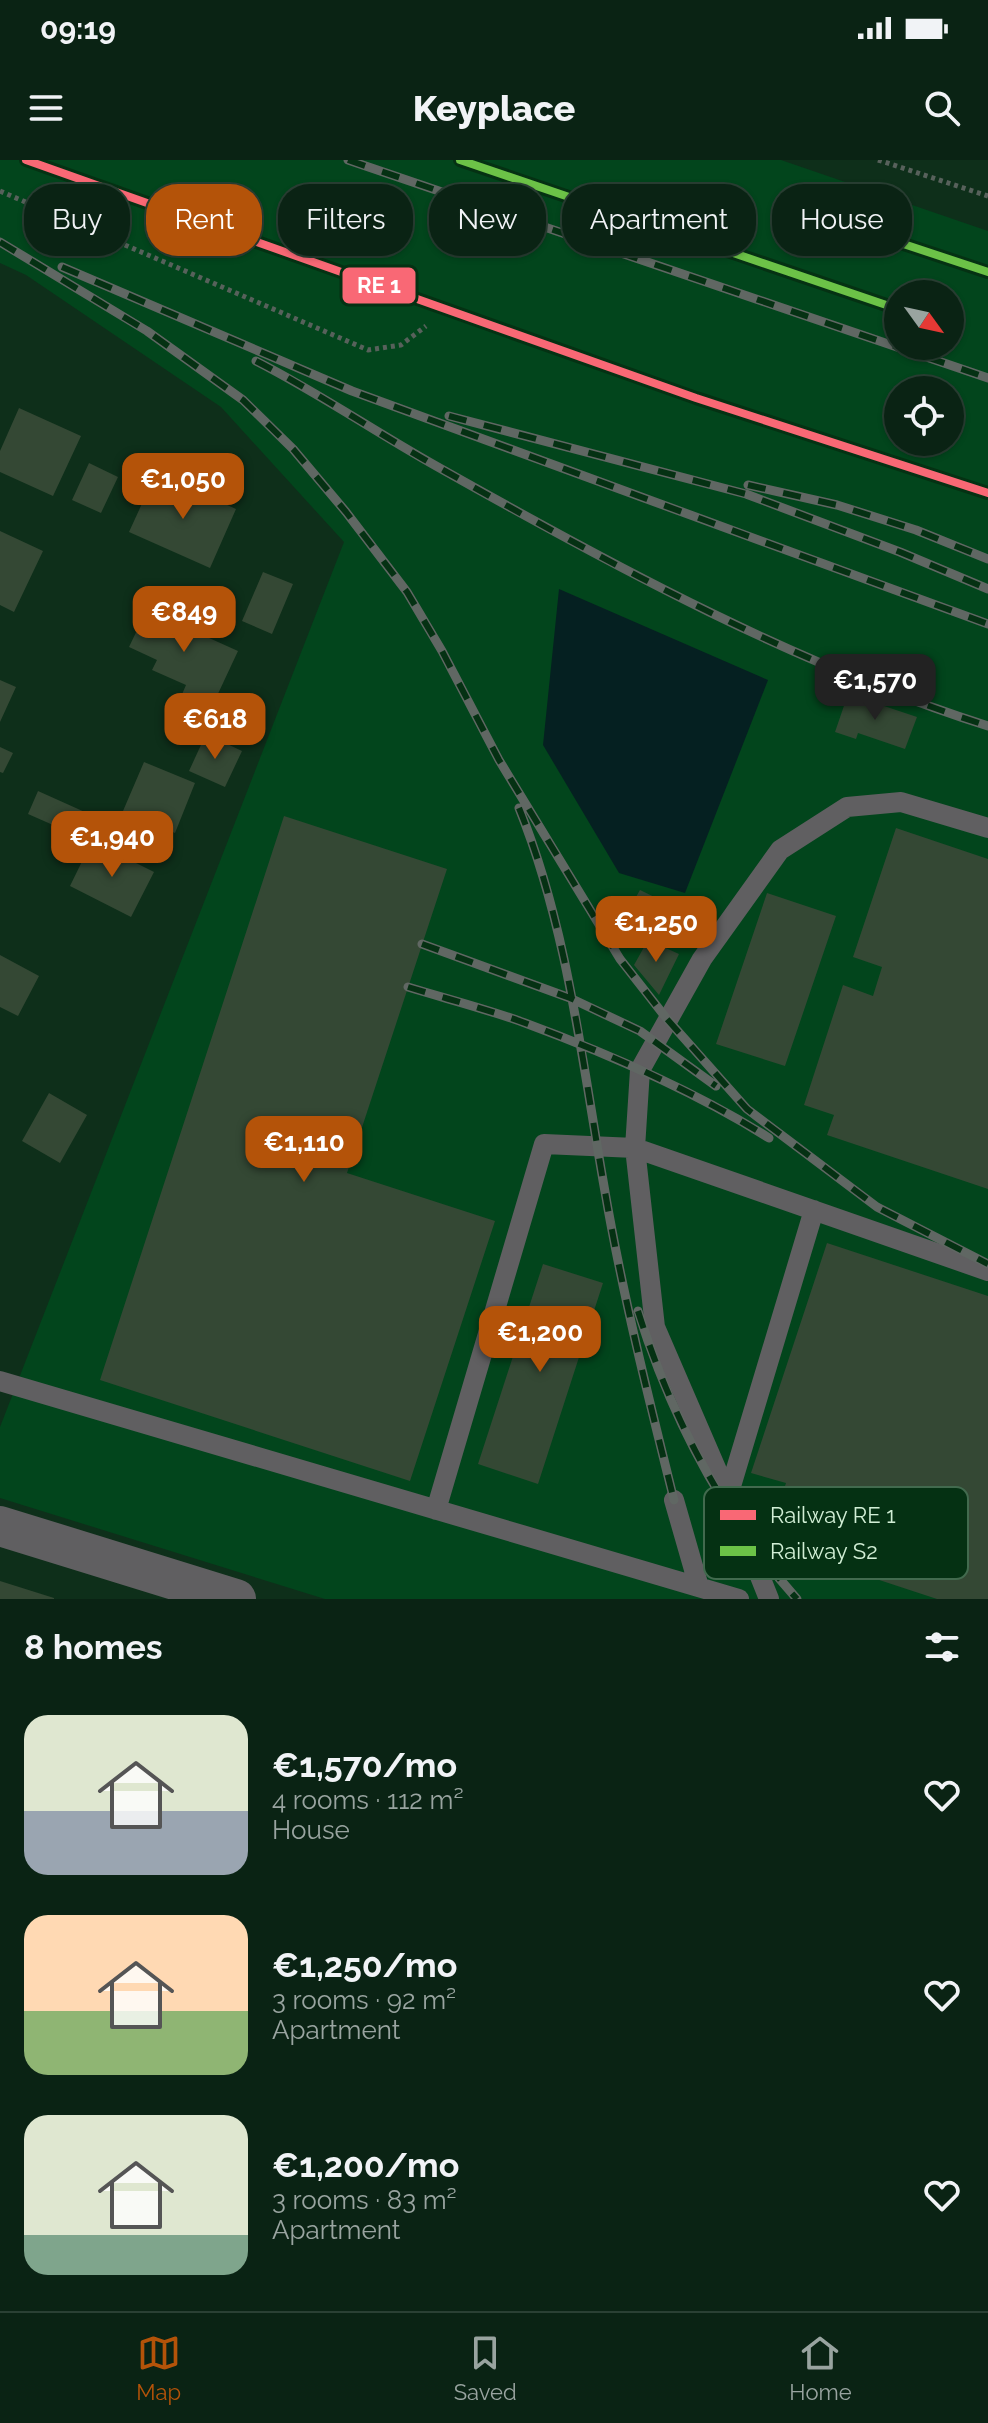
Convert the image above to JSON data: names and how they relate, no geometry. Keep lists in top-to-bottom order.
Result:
{
  "lines": ["rail line S2"],
  "legend": ["Railway RE 1", "Railway S2"],
  "north": "bottom right",
  "page": {
    "status": "09:19",
    "header": "Keyplace",
    "chip": [
      "Buy",
      "Rent",
      "Filters",
      "New",
      "Apartment",
      "House"
    ],
    "price": [
      "€1,050",
      "€849",
      "€1,570",
      "€618",
      "€1,940",
      "€1,250",
      "€1,110",
      "€1,200"
    ],
    "heading": "8 homes",
    "list": [
      {
        "name": "€1,570/mo",
        "note": "4 rooms · 112 m² · House"
      },
      {
        "name": "€1,250/mo",
        "note": "3 rooms · 92 m² · Apartment"
      },
      {
        "name": "€1,200/mo",
        "note": "3 rooms · 83 m² · Apartment"
      }
    ],
    "tabs": ["Map", "Saved", "Home"]
  }
}
